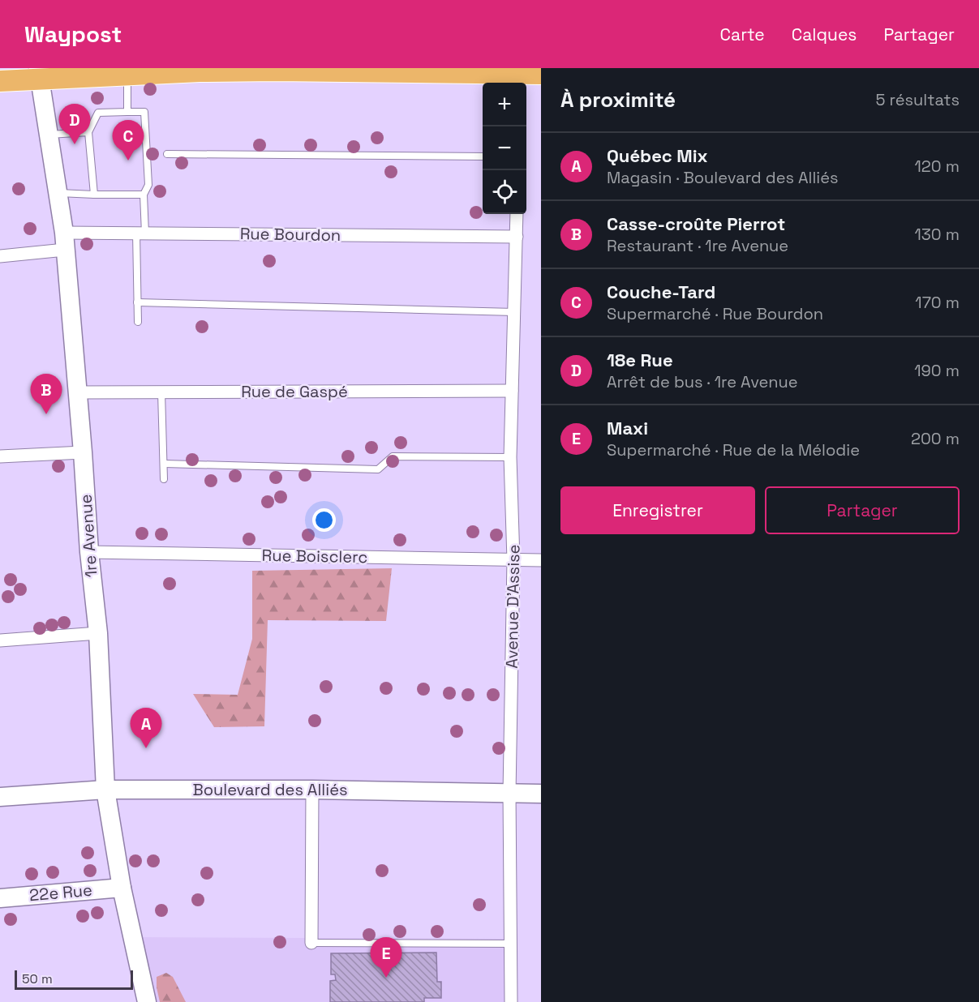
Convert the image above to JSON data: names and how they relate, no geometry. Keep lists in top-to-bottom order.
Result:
{
  "streets": {
    "street": [
      "Rue Bourdon",
      "Rue de Gaspé",
      "1re Avenue",
      "Rue Boisclerc",
      "Avenue D'Assise",
      "Boulevard des Alliés",
      "22e Rue"
    ]
  },
  "crossings": [
    ["Rue Bourdon", "1re Avenue"],
    ["Rue Bourdon", "Avenue D'Assise"],
    ["Rue de Gaspé", "1re Avenue"],
    ["Rue de Gaspé", "Avenue D'Assise"],
    ["1re Avenue", "Rue Boisclerc"],
    ["1re Avenue", "Boulevard des Alliés"],
    ["1re Avenue", "22e Rue"],
    ["Rue Boisclerc", "Avenue D'Assise"],
    ["Avenue D'Assise", "Boulevard des Alliés"]
  ],
  "scale_bar": "50 m",
  "page": {
    "header": "Waypost",
    "nav": ["Carte", "Calques", "Partager"],
    "heading": ["À proximité", "5 résultats"],
    "map_buttons": ["+", "−"],
    "pins": [
      "D",
      "C",
      "B",
      "A",
      "E"
    ],
    "list": [
      {
        "mark": "A",
        "name": "Québec Mix",
        "note": "Magasin · Boulevard des Alliés",
        "value": "120 m"
      },
      {
        "mark": "B",
        "name": "Casse-croûte Pierrot",
        "note": "Restaurant · 1re Avenue",
        "value": "130 m"
      },
      {
        "mark": "C",
        "name": "Couche-Tard",
        "note": "Supermarché · Rue Bourdon",
        "value": "170 m"
      },
      {
        "mark": "D",
        "name": "18e Rue",
        "note": "Arrêt de bus · 1re Avenue",
        "value": "190 m"
      },
      {
        "mark": "E",
        "name": "Maxi",
        "note": "Supermarché · Rue de la Mélodie",
        "value": "200 m"
      }
    ],
    "buttons": ["Enregistrer", "Partager"],
    "scale": "50 m"
  }
}
